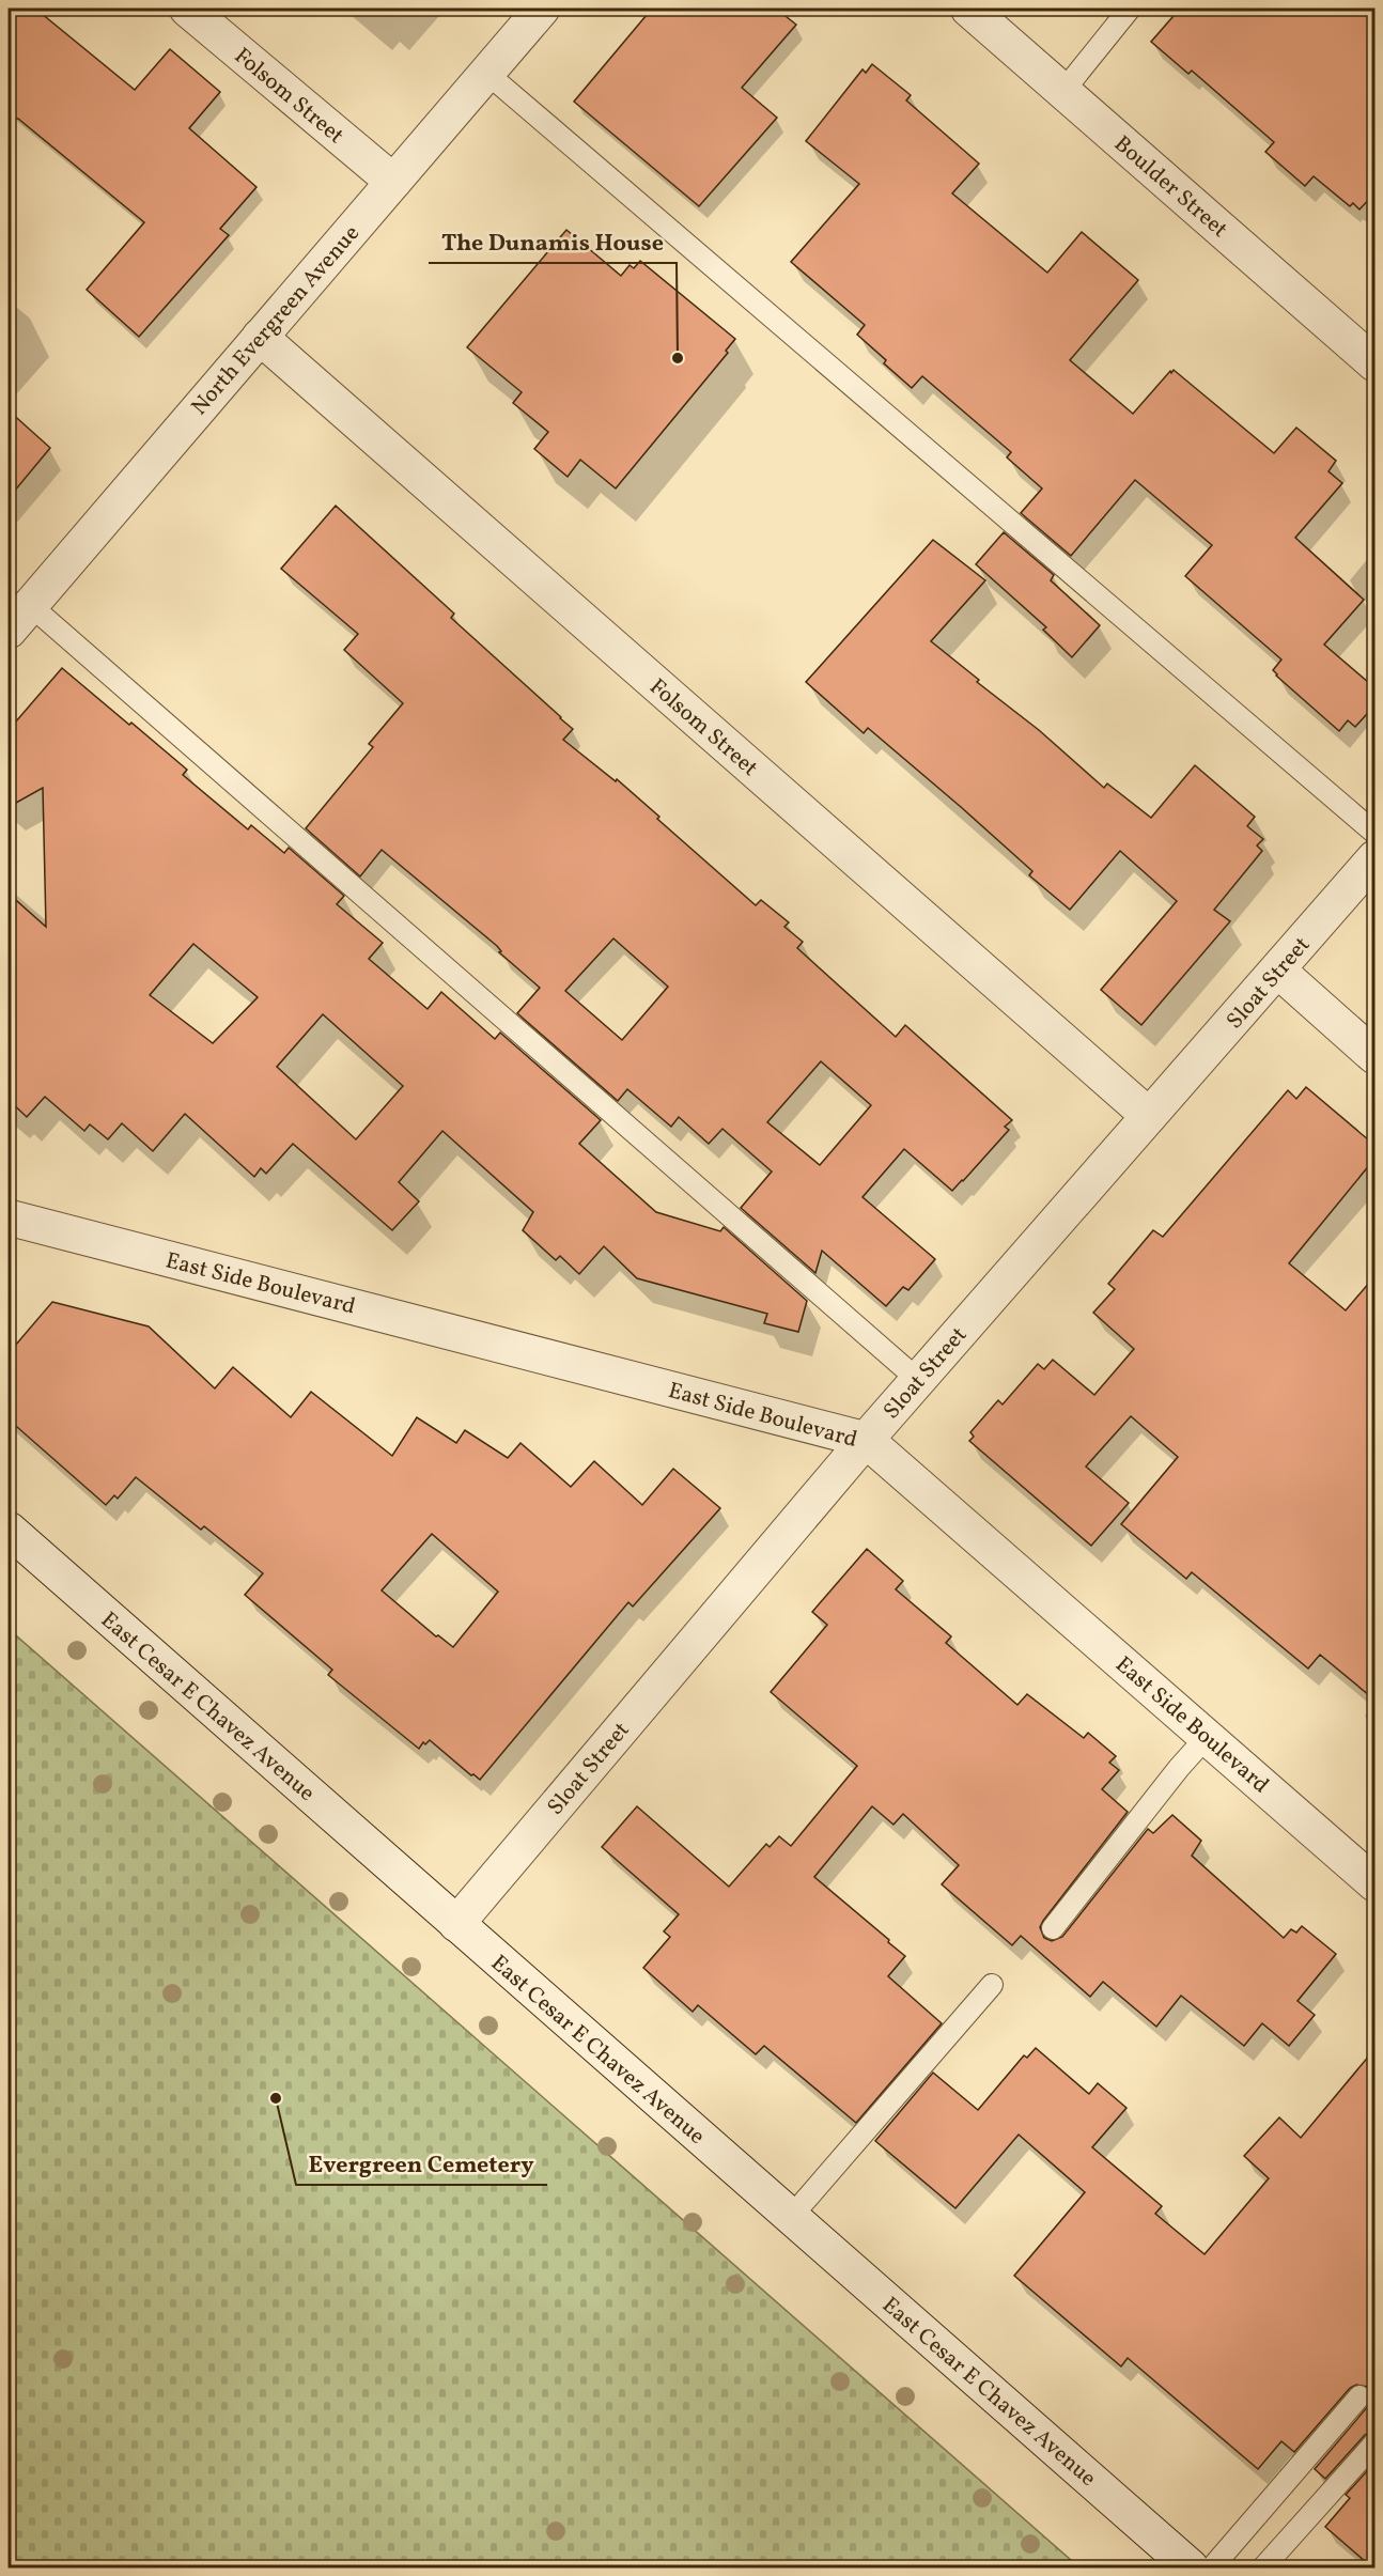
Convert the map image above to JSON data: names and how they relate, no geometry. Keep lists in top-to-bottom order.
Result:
{
  "streets": {
    "street": [
      "Folsom Street",
      "Boulder Street",
      "North Evergreen Avenue",
      "Sloat Street",
      "East Side Boulevard",
      "East Cesar E Chavez Avenue"
    ]
  },
  "crossings": [
    ["Folsom Street", "North Evergreen Avenue"],
    ["Folsom Street", "Sloat Street"],
    ["Sloat Street", "East Side Boulevard"],
    ["Sloat Street", "East Cesar E Chavez Avenue"]
  ],
  "places": ["The Dunamis House", "Evergreen Cemetery"]
}
